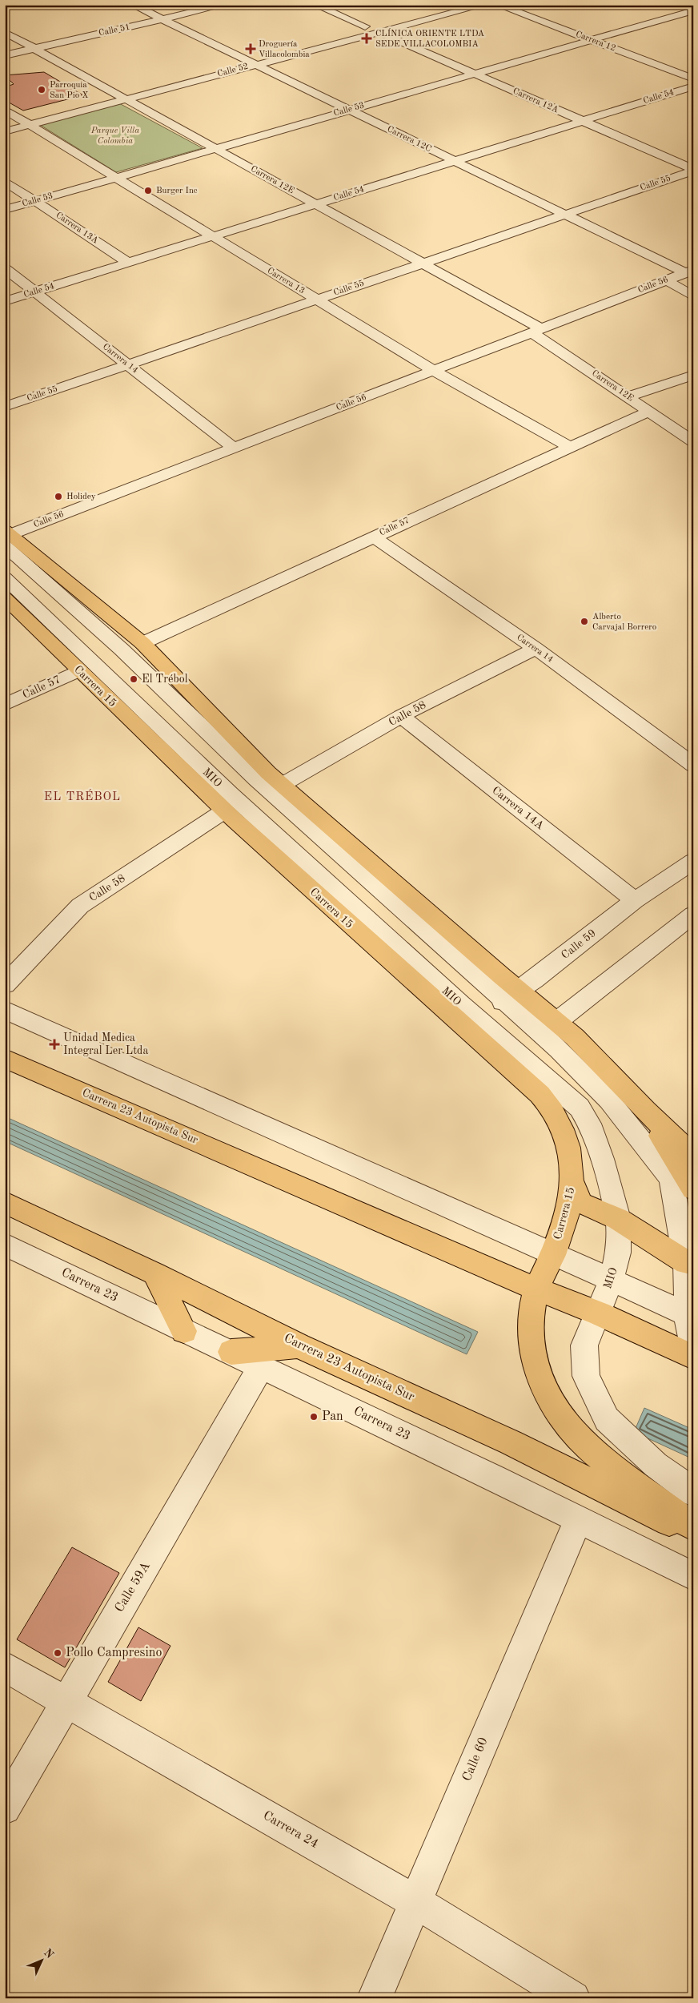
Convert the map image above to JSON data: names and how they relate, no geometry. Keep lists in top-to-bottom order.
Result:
{
  "streets": {
    "main road": ["Carrera 15", "Carrera 23 Autopista Sur"],
    "street": [
      "Calle 51",
      "Carrera 12",
      "Calle 52",
      "Calle 54",
      "Carrera 12A",
      "Calle 53",
      "Carrera 12C",
      "Carrera 12E",
      "Calle 55",
      "Carrera 13A",
      "Carrera 13",
      "Calle 56",
      "Carrera 14",
      "Calle 57",
      "Calle 58",
      "MIO",
      "Carrera 14A",
      "Calle 59",
      "Carrera 23",
      "Calle 59A",
      "Calle 60",
      "Carrera 24"
    ]
  },
  "crossings": [
    ["Calle 51", "Carrera 12C"],
    ["Calle 51", "Carrera 12E"],
    ["Carrera 12", "Calle 53"],
    ["Calle 52", "Carrera 12A"],
    ["Calle 52", "Carrera 12C"],
    ["Calle 52", "Carrera 12E"],
    ["Calle 52", "Carrera 13"],
    ["Calle 54", "Carrera 12A"],
    ["Calle 54", "Carrera 12C"],
    ["Calle 54", "Carrera 12E"],
    ["Calle 54", "Carrera 13A"],
    ["Calle 54", "Carrera 13"],
    ["Calle 54", "Carrera 14"],
    ["Carrera 12A", "Calle 53"],
    ["Carrera 12A", "Calle 55"],
    ["Calle 53", "Carrera 12C"],
    ["Calle 53", "Carrera 12E"],
    ["Calle 53", "Carrera 13A"],
    ["Calle 53", "Carrera 13"],
    ["Carrera 12C", "Calle 55"],
    ["Carrera 12C", "Calle 56"],
    ["Carrera 12E", "Calle 55"],
    ["Carrera 12E", "Calle 56"],
    ["Carrera 12E", "Calle 57"],
    ["Calle 55", "Carrera 13"],
    ["Calle 55", "Carrera 14"],
    ["Carrera 13", "Calle 56"],
    ["Carrera 13", "Calle 57"],
    ["Calle 56", "Carrera 14"],
    ["Carrera 14", "Calle 57"],
    ["Carrera 14", "Calle 58"],
    ["Calle 57", "Carrera 15"],
    ["Carrera 15", "Calle 58"],
    ["Carrera 15", "MIO"],
    ["Carrera 15", "Calle 59"],
    ["Carrera 15", "Carrera 23 Autopista Sur"],
    ["Calle 58", "Carrera 14A"],
    ["MIO", "Calle 59"],
    ["MIO", "Carrera 23 Autopista Sur"],
    ["Carrera 14A", "Calle 59"],
    ["Carrera 23", "Calle 59A"],
    ["Carrera 23", "Calle 60"],
    ["Calle 59A", "Carrera 24"],
    ["Calle 60", "Carrera 24"]
  ],
  "districts": ["EL TRÉBOL"],
  "parks": ["Parque Villa Colombia"],
  "places": {
    "health": ["CLÍNICA ORIENTE LTDA SEDE VILLACOLOMBIA", "Droguería Villacolombia", "Unidad Medica Integral Ler Ltda"],
    "other": [
      "Parroquia San Pio X",
      "Burger Inc",
      "Holidey",
      "Alberto Carvajal Borrero",
      "El Trébol",
      "Pan",
      "Pollo Campresino"
    ]
  },
  "north": "top right"
}
